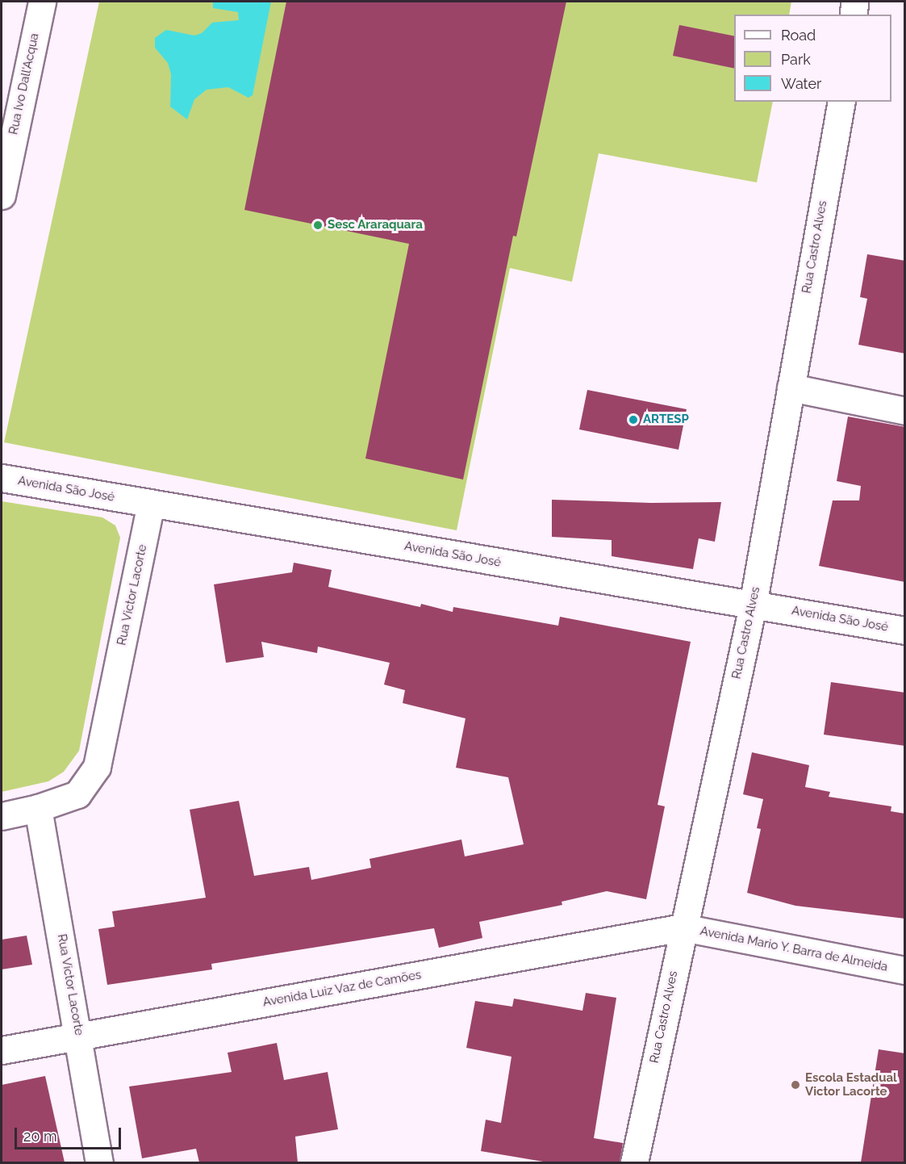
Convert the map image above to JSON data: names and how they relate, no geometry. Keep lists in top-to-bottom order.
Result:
{
  "streets": {
    "street": [
      "Rua Ivo Dall'Acqua",
      "Rua Castro Alves",
      "Avenida São José",
      "Rua Victor Lacorte",
      "Avenida Mario Y. Barra de Almeida",
      "Avenida Luiz Vaz de Camões"
    ]
  },
  "crossings": [
    ["Rua Castro Alves", "Avenida São José"],
    ["Rua Castro Alves", "Avenida Mario Y. Barra de Almeida"],
    ["Rua Castro Alves", "Avenida Luiz Vaz de Camões"],
    ["Avenida São José", "Rua Victor Lacorte"],
    ["Rua Victor Lacorte", "Avenida Luiz Vaz de Camões"],
    ["Avenida Mario Y. Barra de Almeida", "Avenida Luiz Vaz de Camões"]
  ],
  "places": ["Sesc Araraquara", "ARTESP", "Escola Estadual Victor Lacorte"],
  "legend": ["Road", "Park", "Water"],
  "scale_bar": "20 m"
}
